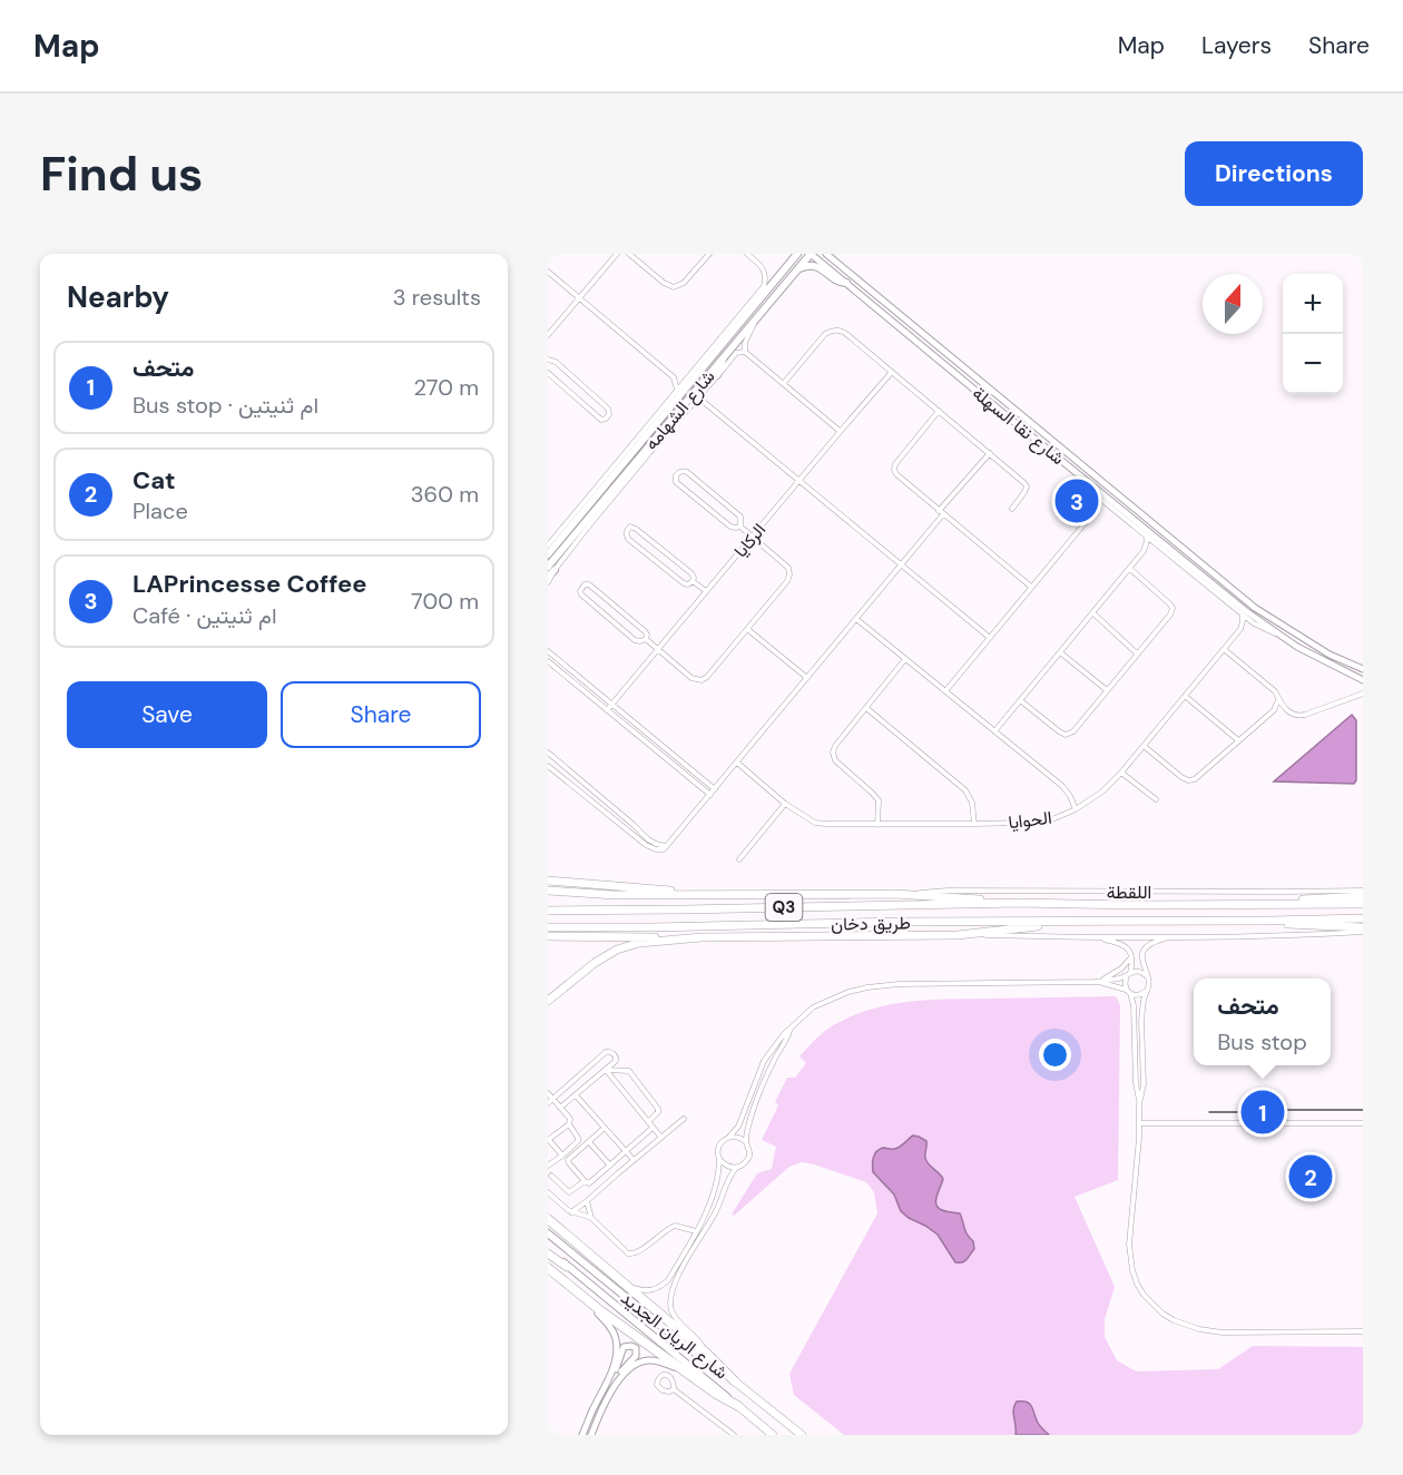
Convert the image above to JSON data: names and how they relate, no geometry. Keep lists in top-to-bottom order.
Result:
{
  "streets": {
    "main road": [
      "شارع الشهامه",
      "اللقطة",
      "Q3",
      "طريق دخان",
      "شارع الريان الجديد"
    ],
    "street": ["شارع نقا السهلة", "الركايا", "الحوايا"]
  },
  "crossings": [
    ["شارع الشهامه", "شارع نقا السهلة"],
    ["اللقطة", "طريق دخان"]
  ],
  "north": "top",
  "page": {
    "header": "Map",
    "nav": ["Map", "Layers", "Share"],
    "buttons": [
      "Directions",
      ["Save", "Share"]
    ],
    "title": "Find us",
    "heading": ["Nearby", "3 results"],
    "map_buttons": ["+", "−"],
    "list": [
      {
        "mark": "1",
        "name": "متحف",
        "note": "Bus stop · ام ثنيتين",
        "value": "270 m"
      },
      {
        "mark": "2",
        "name": "Cat",
        "note": "Place",
        "value": "360 m"
      },
      {
        "mark": "3",
        "name": "LAPrincesse Coffee",
        "note": "Café · ام ثنيتين",
        "value": "700 m"
      }
    ],
    "pins": ["3", "1", "2"],
    "popup": ["متحف", "Bus stop"]
  }
}
